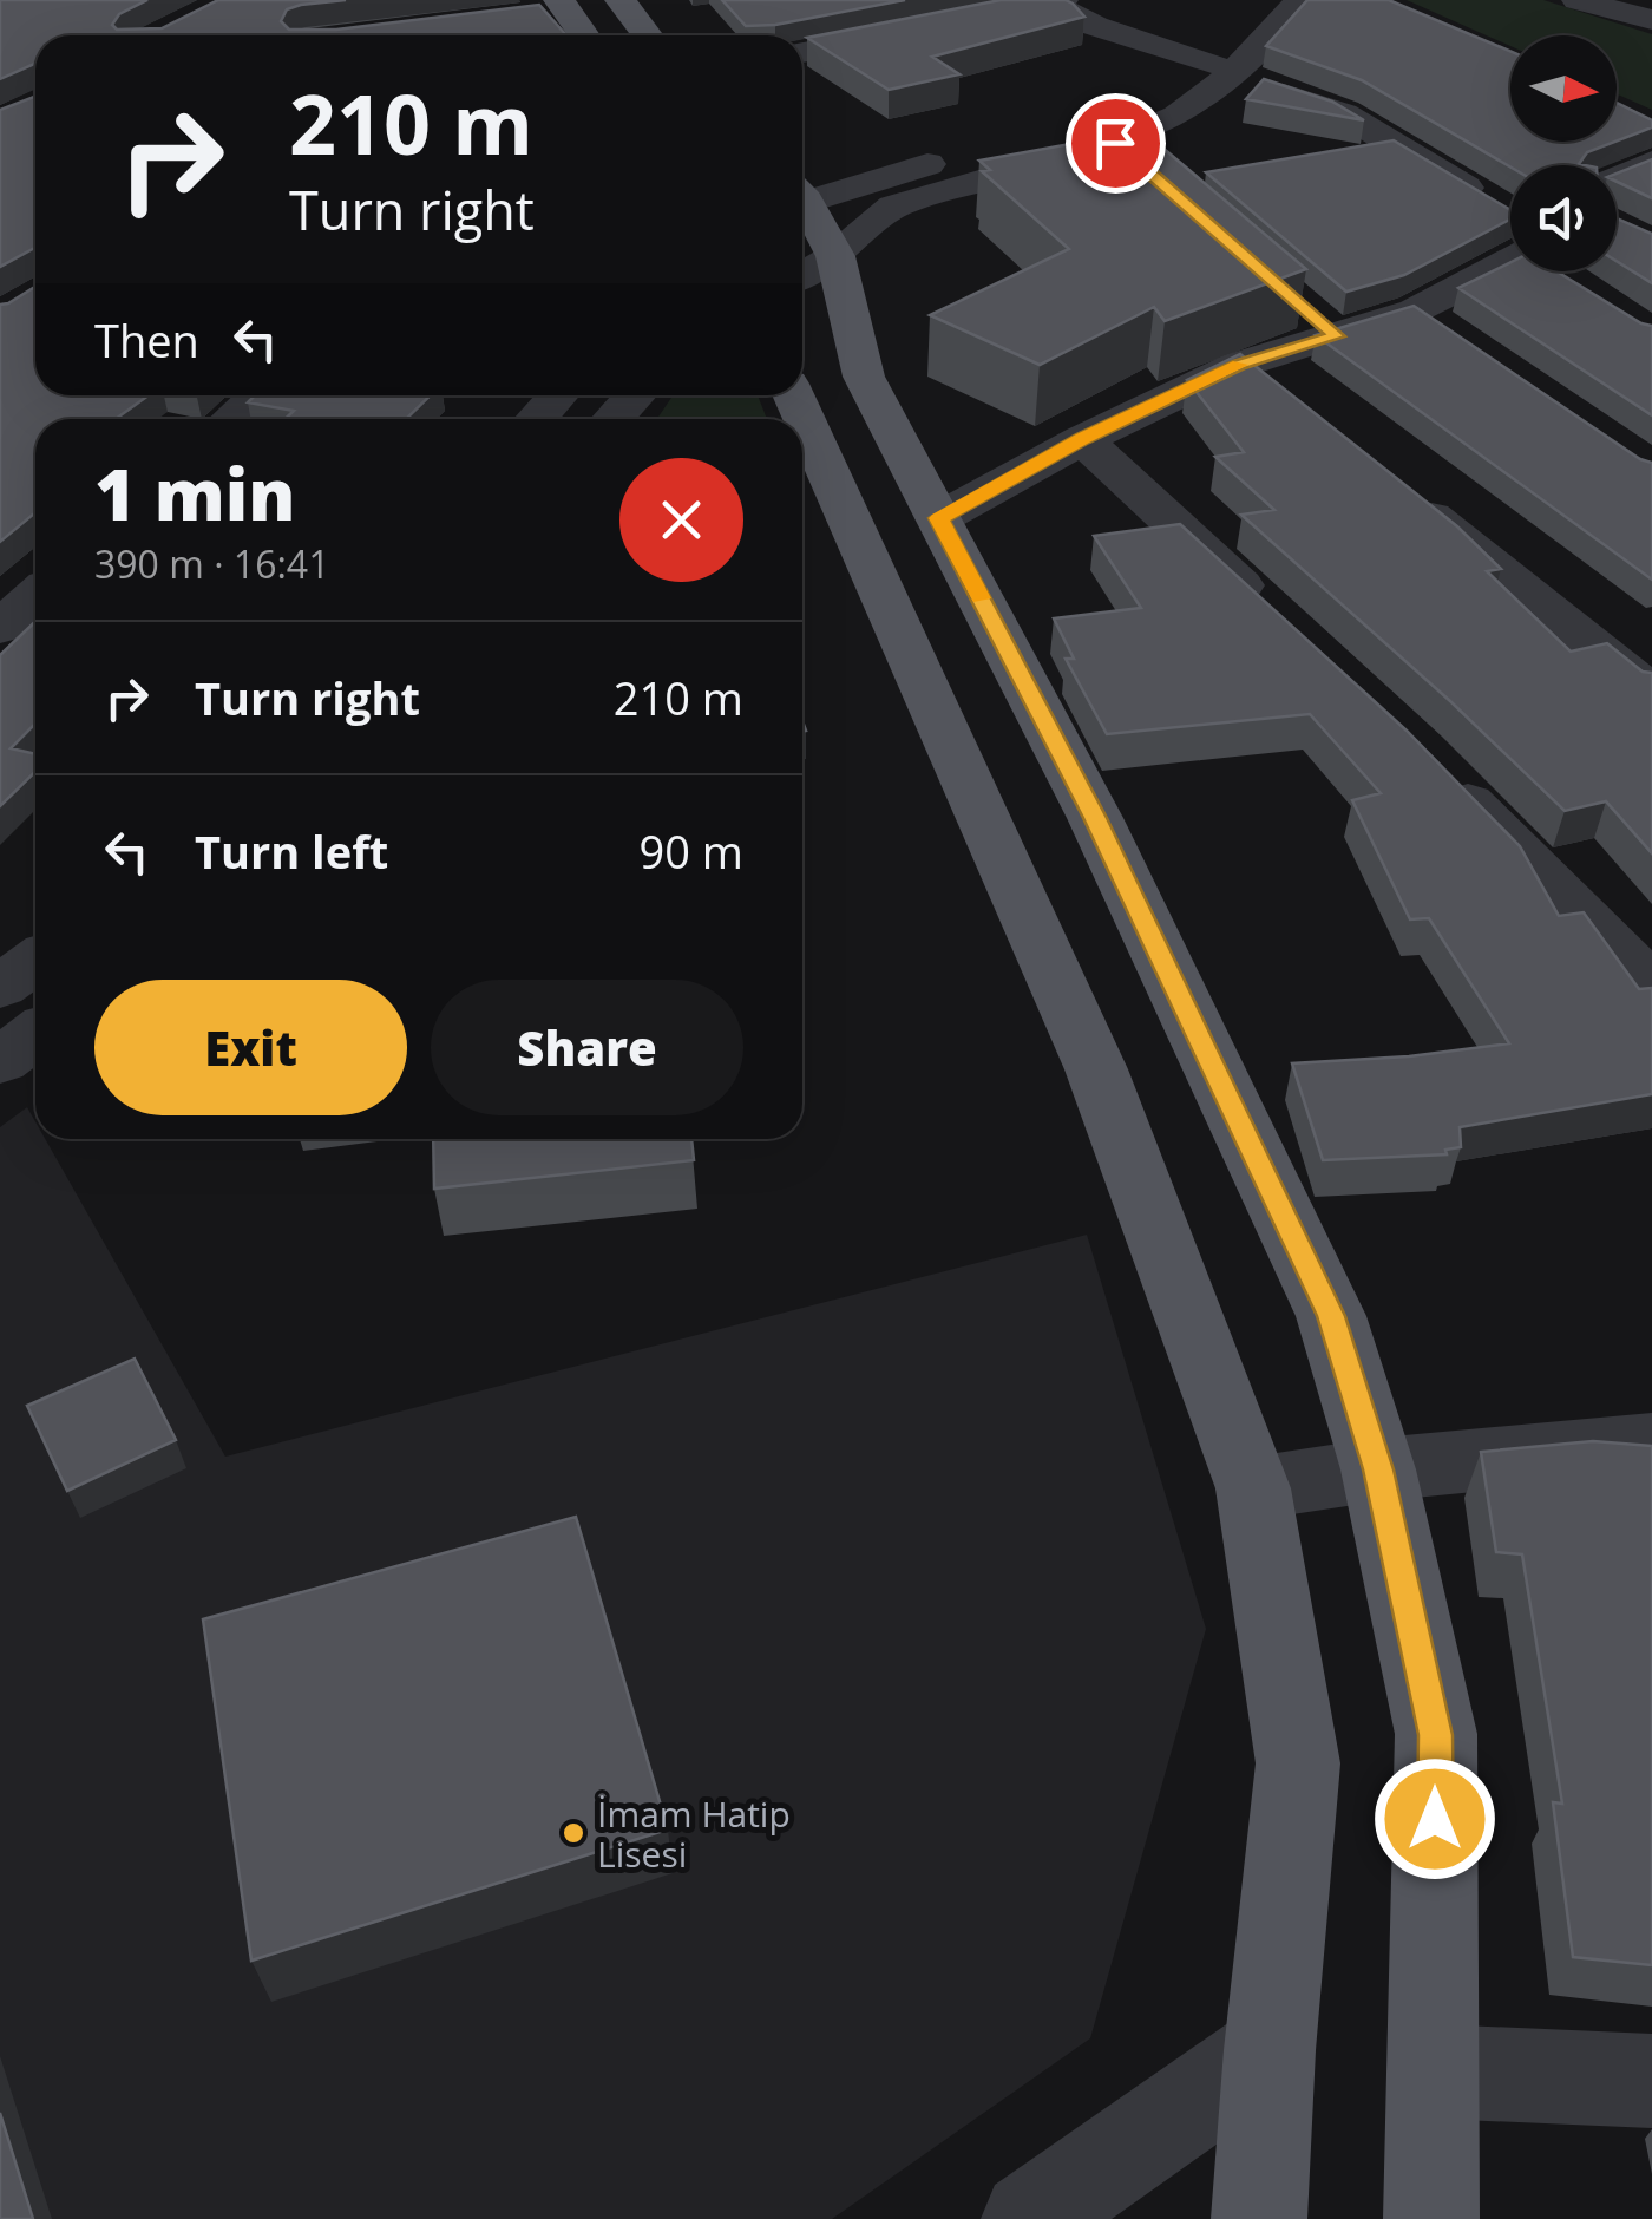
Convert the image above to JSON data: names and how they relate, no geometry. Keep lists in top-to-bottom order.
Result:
{
  "places": ["İmam Hatip Lisesi"],
  "north": "right",
  "page": {
    "turn": ["210 m", "Turn right"],
    "then": "Then",
    "heading": ["1 min", "390 m · 16:41"],
    "list": [
      {
        "name": "Turn right",
        "value": "210 m"
      },
      {
        "name": "Turn left",
        "value": "90 m"
      }
    ],
    "buttons": ["Exit", "Share"]
  }
}
